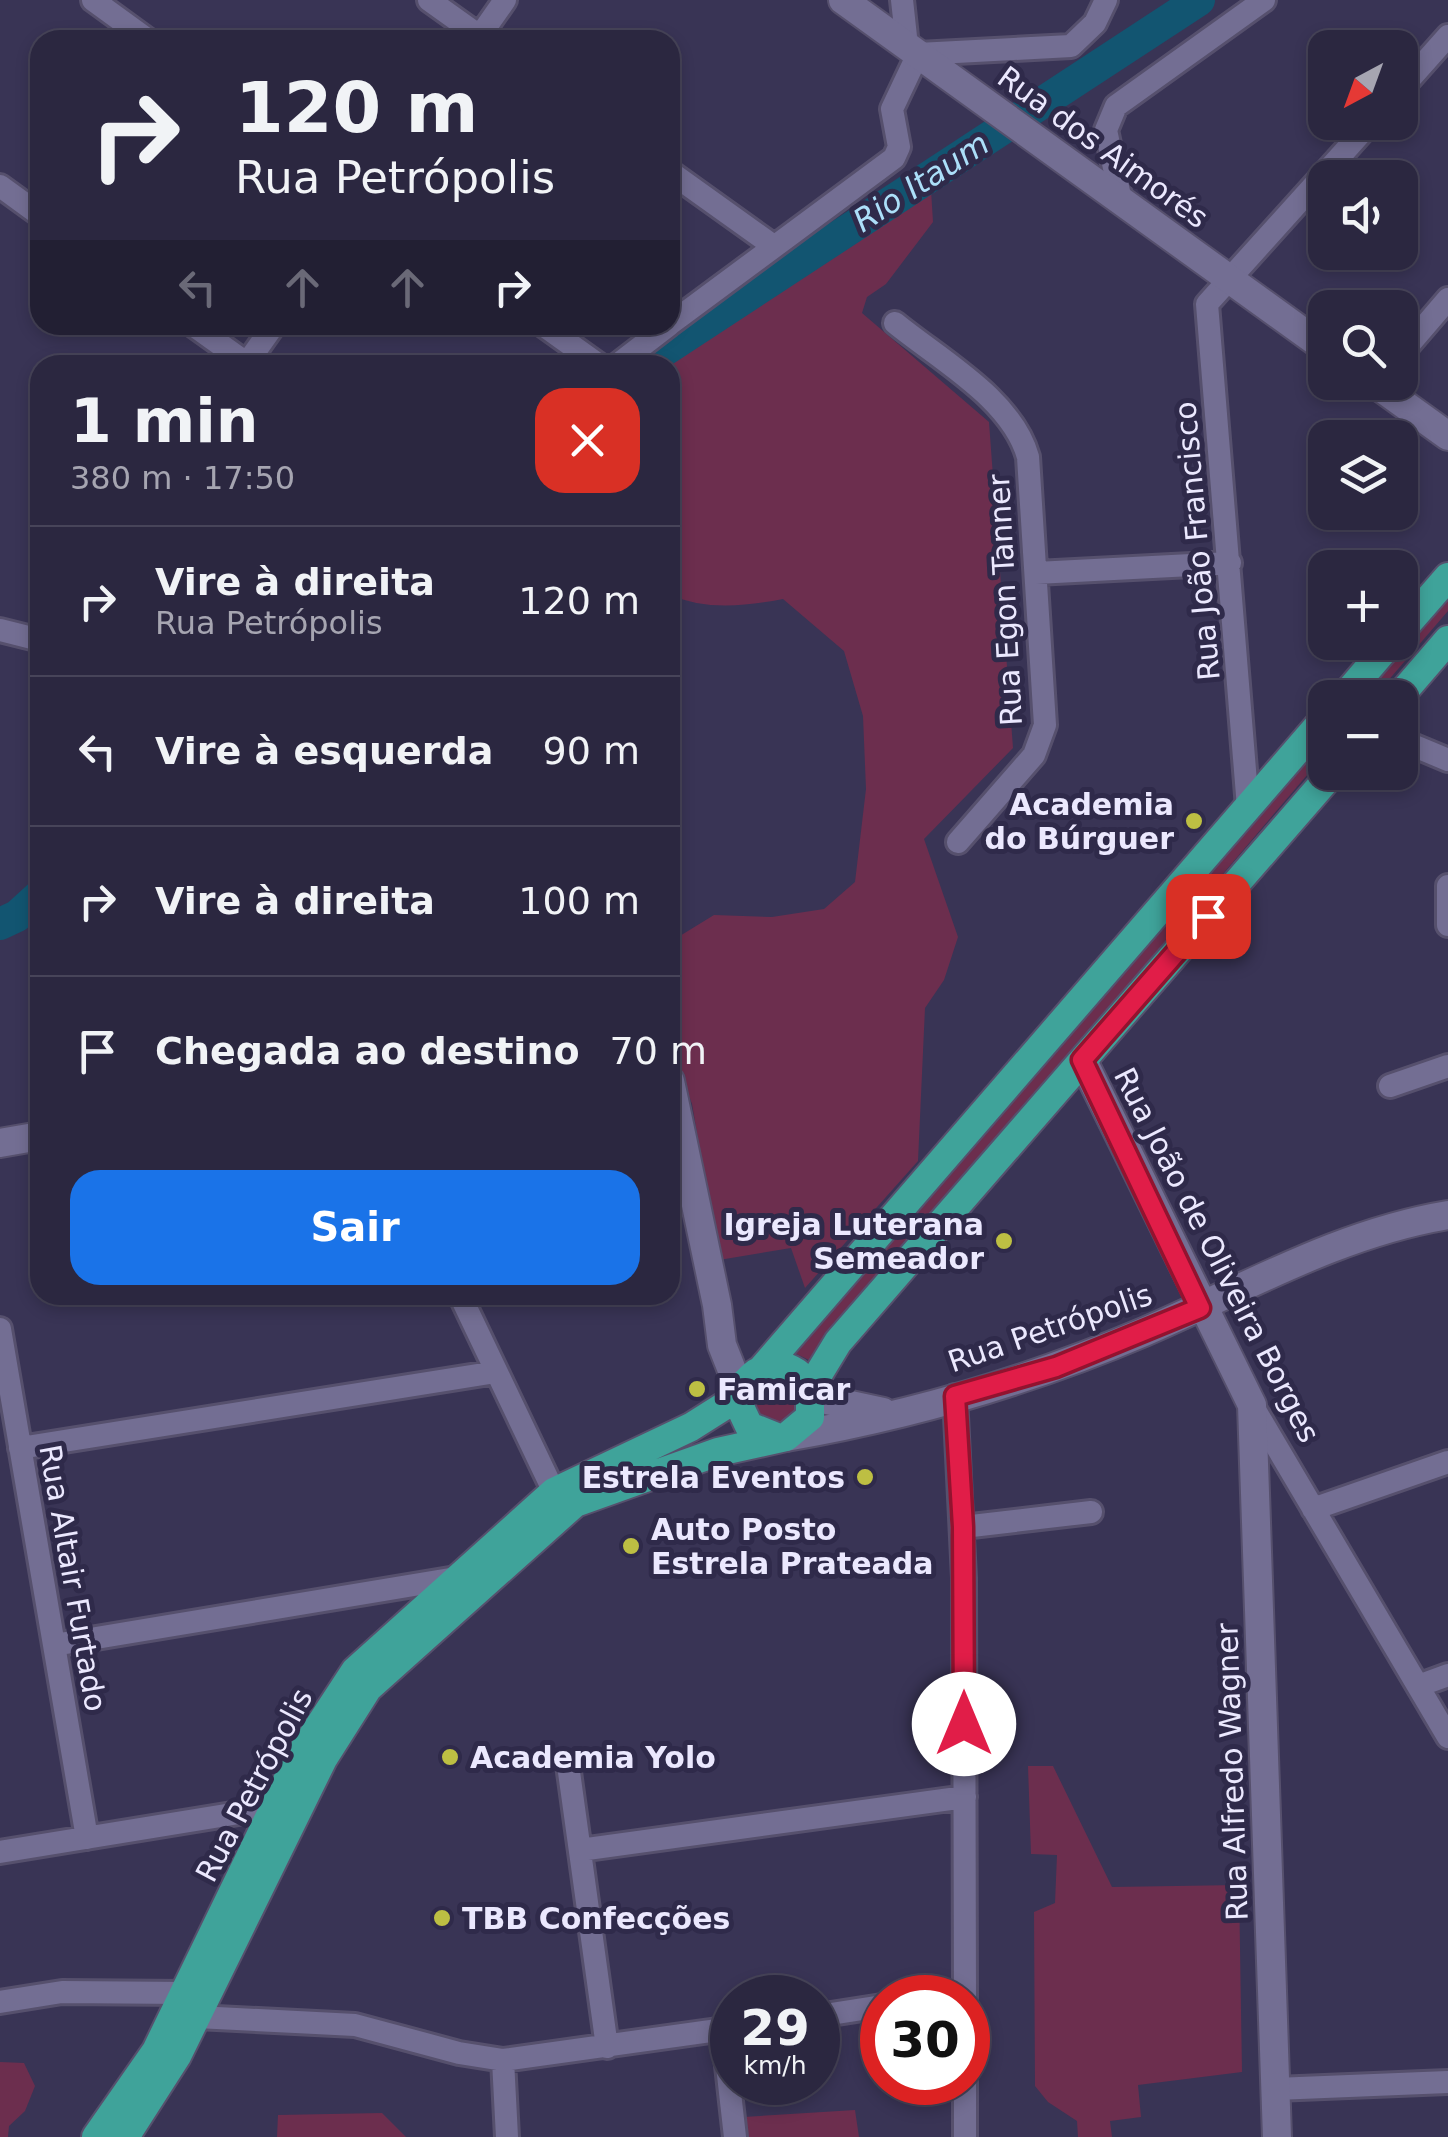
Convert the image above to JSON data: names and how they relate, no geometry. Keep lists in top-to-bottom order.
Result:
{
  "streets": {
    "main road": ["Rua Petrópolis"],
    "street": [
      "Rua dos Aimorés",
      "Rua João Francisco",
      "Rua Egon Tanner",
      "Rua João de Oliveira Borges",
      "Rua Altair Furtado",
      "Rua Alfredo Wagner"
    ]
  },
  "crossings": [
    ["Rua dos Aimorés", "Rua João Francisco"],
    ["Rua João Francisco", "Rua Petrópolis"],
    ["Rua João de Oliveira Borges", "Rua Petrópolis"],
    ["Rua João de Oliveira Borges", "Rua Alfredo Wagner"]
  ],
  "water": ["Rio Itaum"],
  "places": [
    "Academia do Búrguer",
    "Igreja Luterana Semeador",
    "Famicar",
    "Estrela Eventos",
    "Auto Posto Estrela Prateada",
    "Academia Yolo",
    "TBB Confecções"
  ],
  "north": "bottom left",
  "page": {
    "map_buttons": ["+", "−"],
    "turn": ["120 m", "Rua Petrópolis"],
    "heading": ["1 min", "380 m · 17:50"],
    "list": [
      {
        "name": "Vire à direita",
        "note": "Rua Petrópolis",
        "value": "120 m"
      },
      {
        "name": "Vire à esquerda",
        "value": "90 m"
      },
      {
        "name": "Vire à direita",
        "value": "100 m"
      },
      {
        "name": "Chegada ao destino",
        "value": "70 m"
      }
    ],
    "buttons": "Sair",
    "speed": "29 km/h",
    "limit": "30"
  }
}
